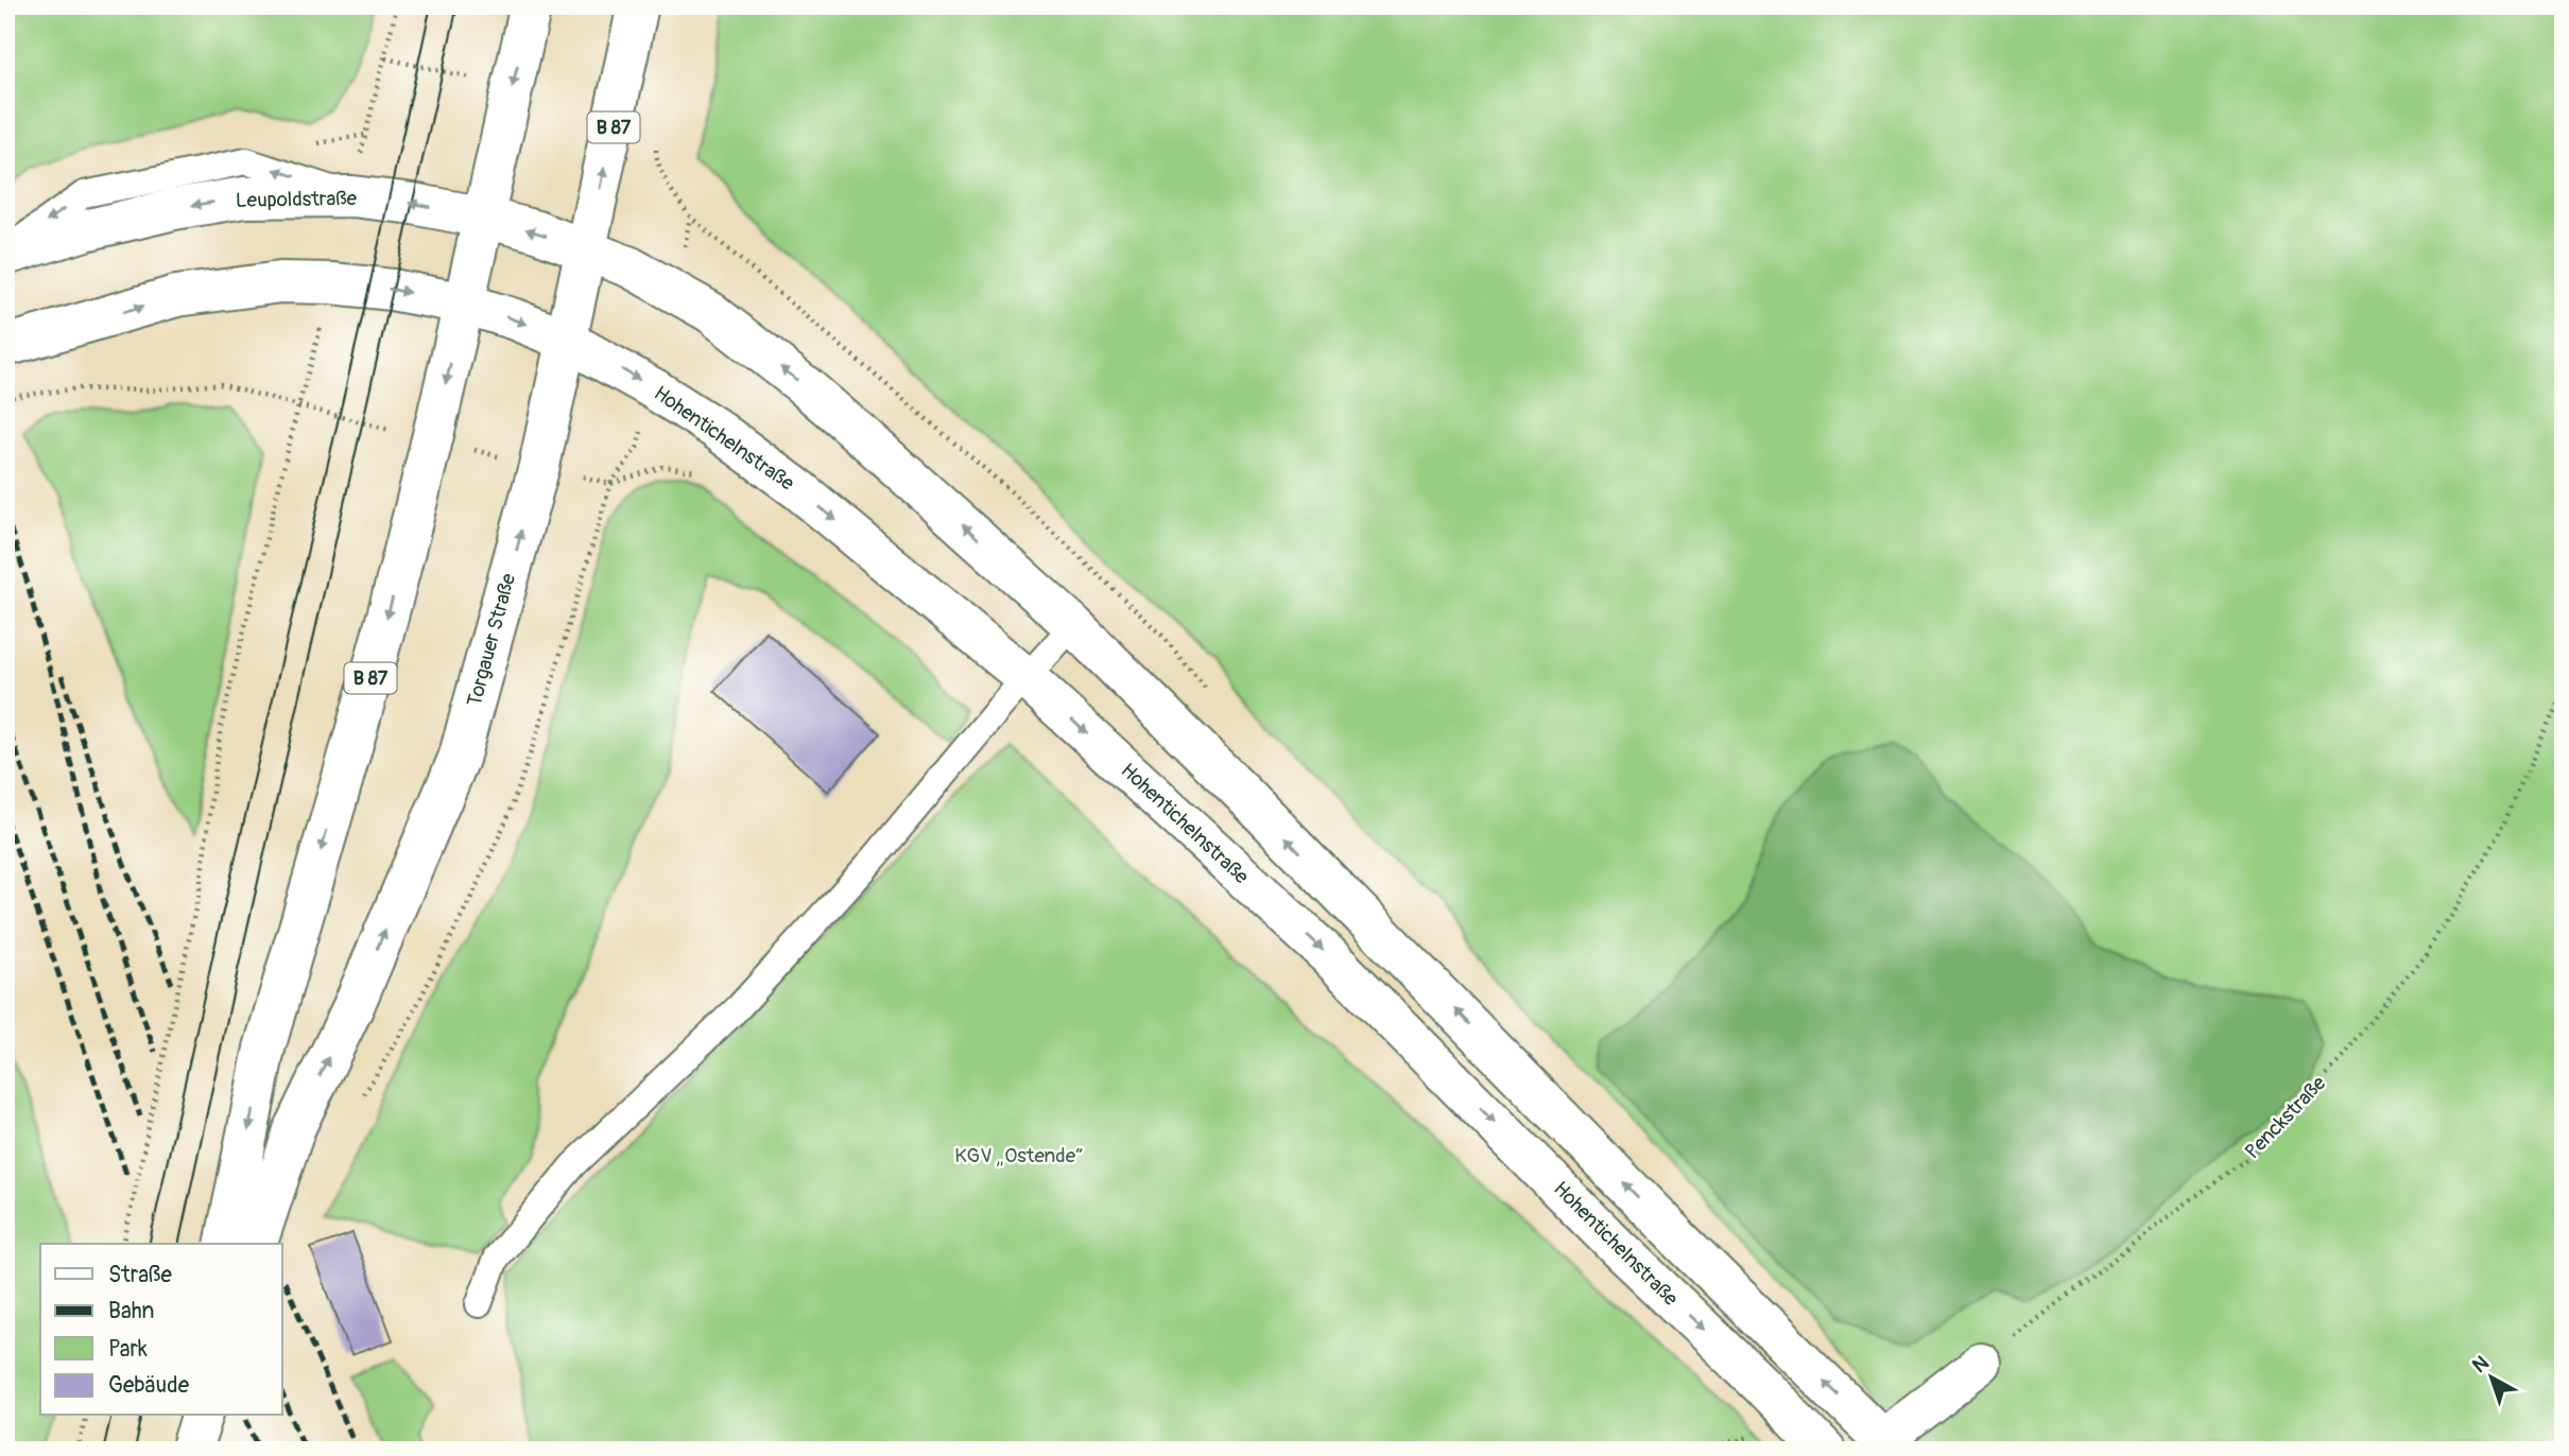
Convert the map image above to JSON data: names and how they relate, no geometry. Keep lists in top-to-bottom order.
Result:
{
  "streets": {
    "main road": [
      "B 87",
      "Leupoldstraße",
      "Hohentichelnstraße",
      "Torgauer Straße"
    ],
    "path": ["Penckstraße"]
  },
  "crossings": [
    ["B 87", "Leupoldstraße"],
    ["B 87", "Hohentichelnstraße"],
    ["Leupoldstraße", "Torgauer Straße"],
    ["Hohentichelnstraße", "Torgauer Straße"]
  ],
  "parks": ["KGV „Ostende“"],
  "legend": [
    "Straße",
    "Bahn",
    "Park",
    "Gebäude"
  ],
  "north": "top left"
}
